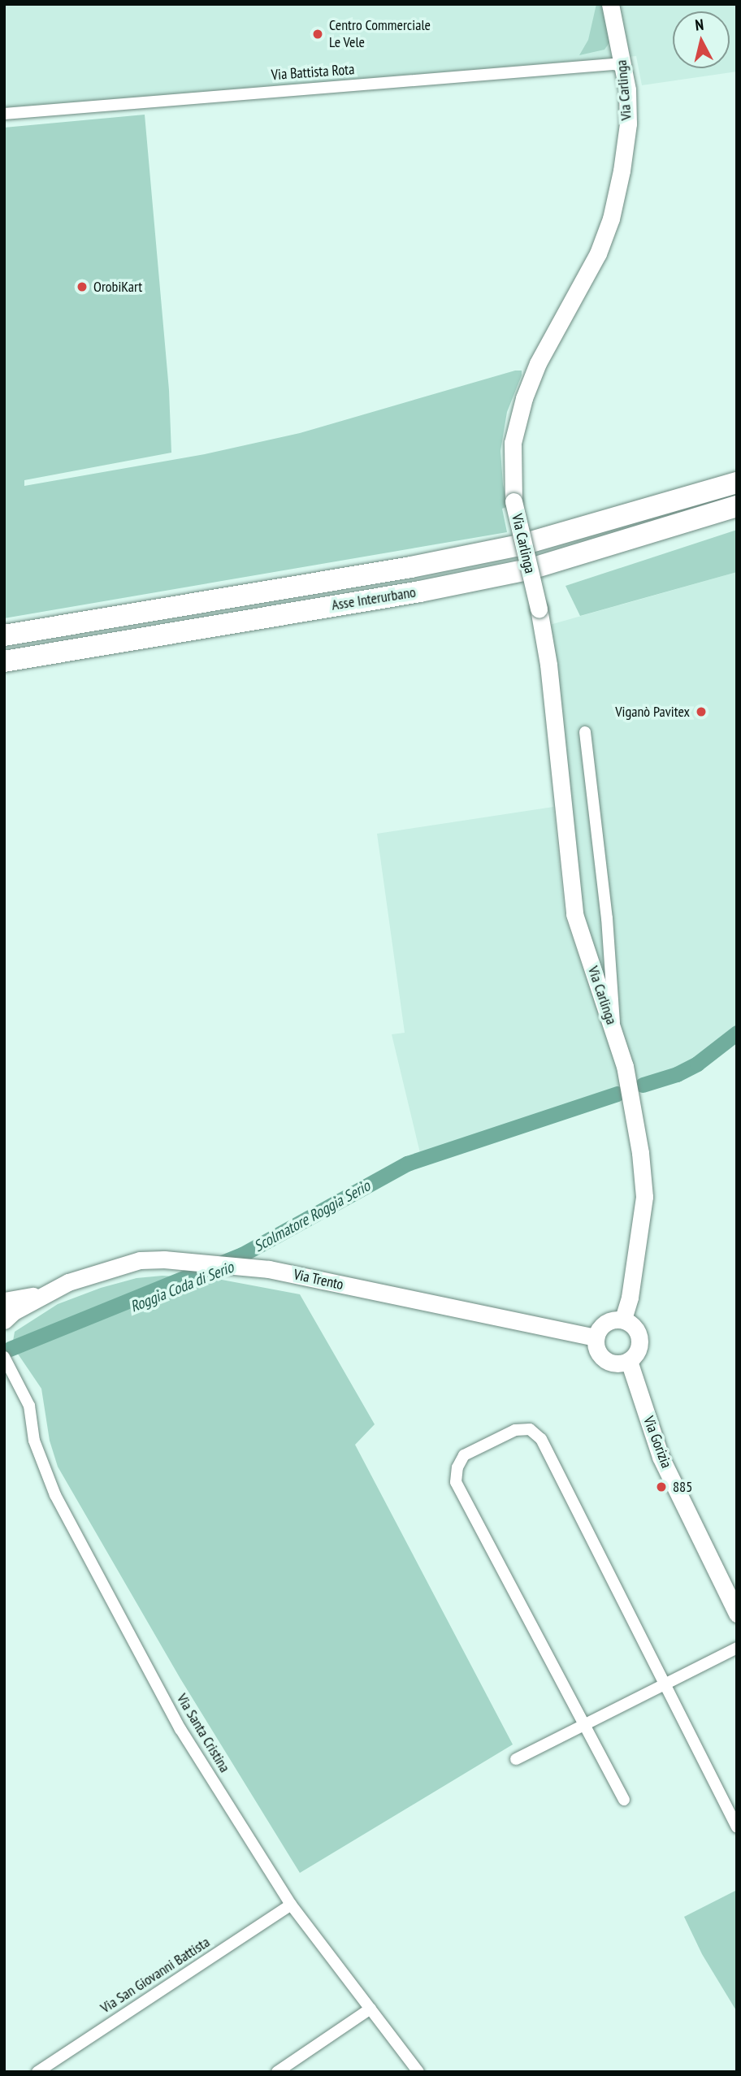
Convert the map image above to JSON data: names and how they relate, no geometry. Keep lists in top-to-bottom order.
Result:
{
  "streets": {
    "highway": ["Asse Interurbano"],
    "street": [
      "Via Battista Rota",
      "Via Carlinga",
      "Via Trento",
      "Via Gorizia",
      "Via Santa Cristina",
      "Via San Giovanni Battista"
    ]
  },
  "crossings": [
    ["Via Battista Rota", "Via Carlinga"],
    ["Via Carlinga", "Via Trento"],
    ["Via Carlinga", "Via Gorizia"],
    ["Via Trento", "Via Gorizia"],
    ["Via Santa Cristina", "Via San Giovanni Battista"]
  ],
  "water": ["Scolmatore Roggia Serio", "Roggia Coda di Serio"],
  "places": [
    "Centro Commerciale Le Vele",
    "OrobiKart",
    "Viganò Pavitex",
    "885"
  ],
  "north": "top"
}
